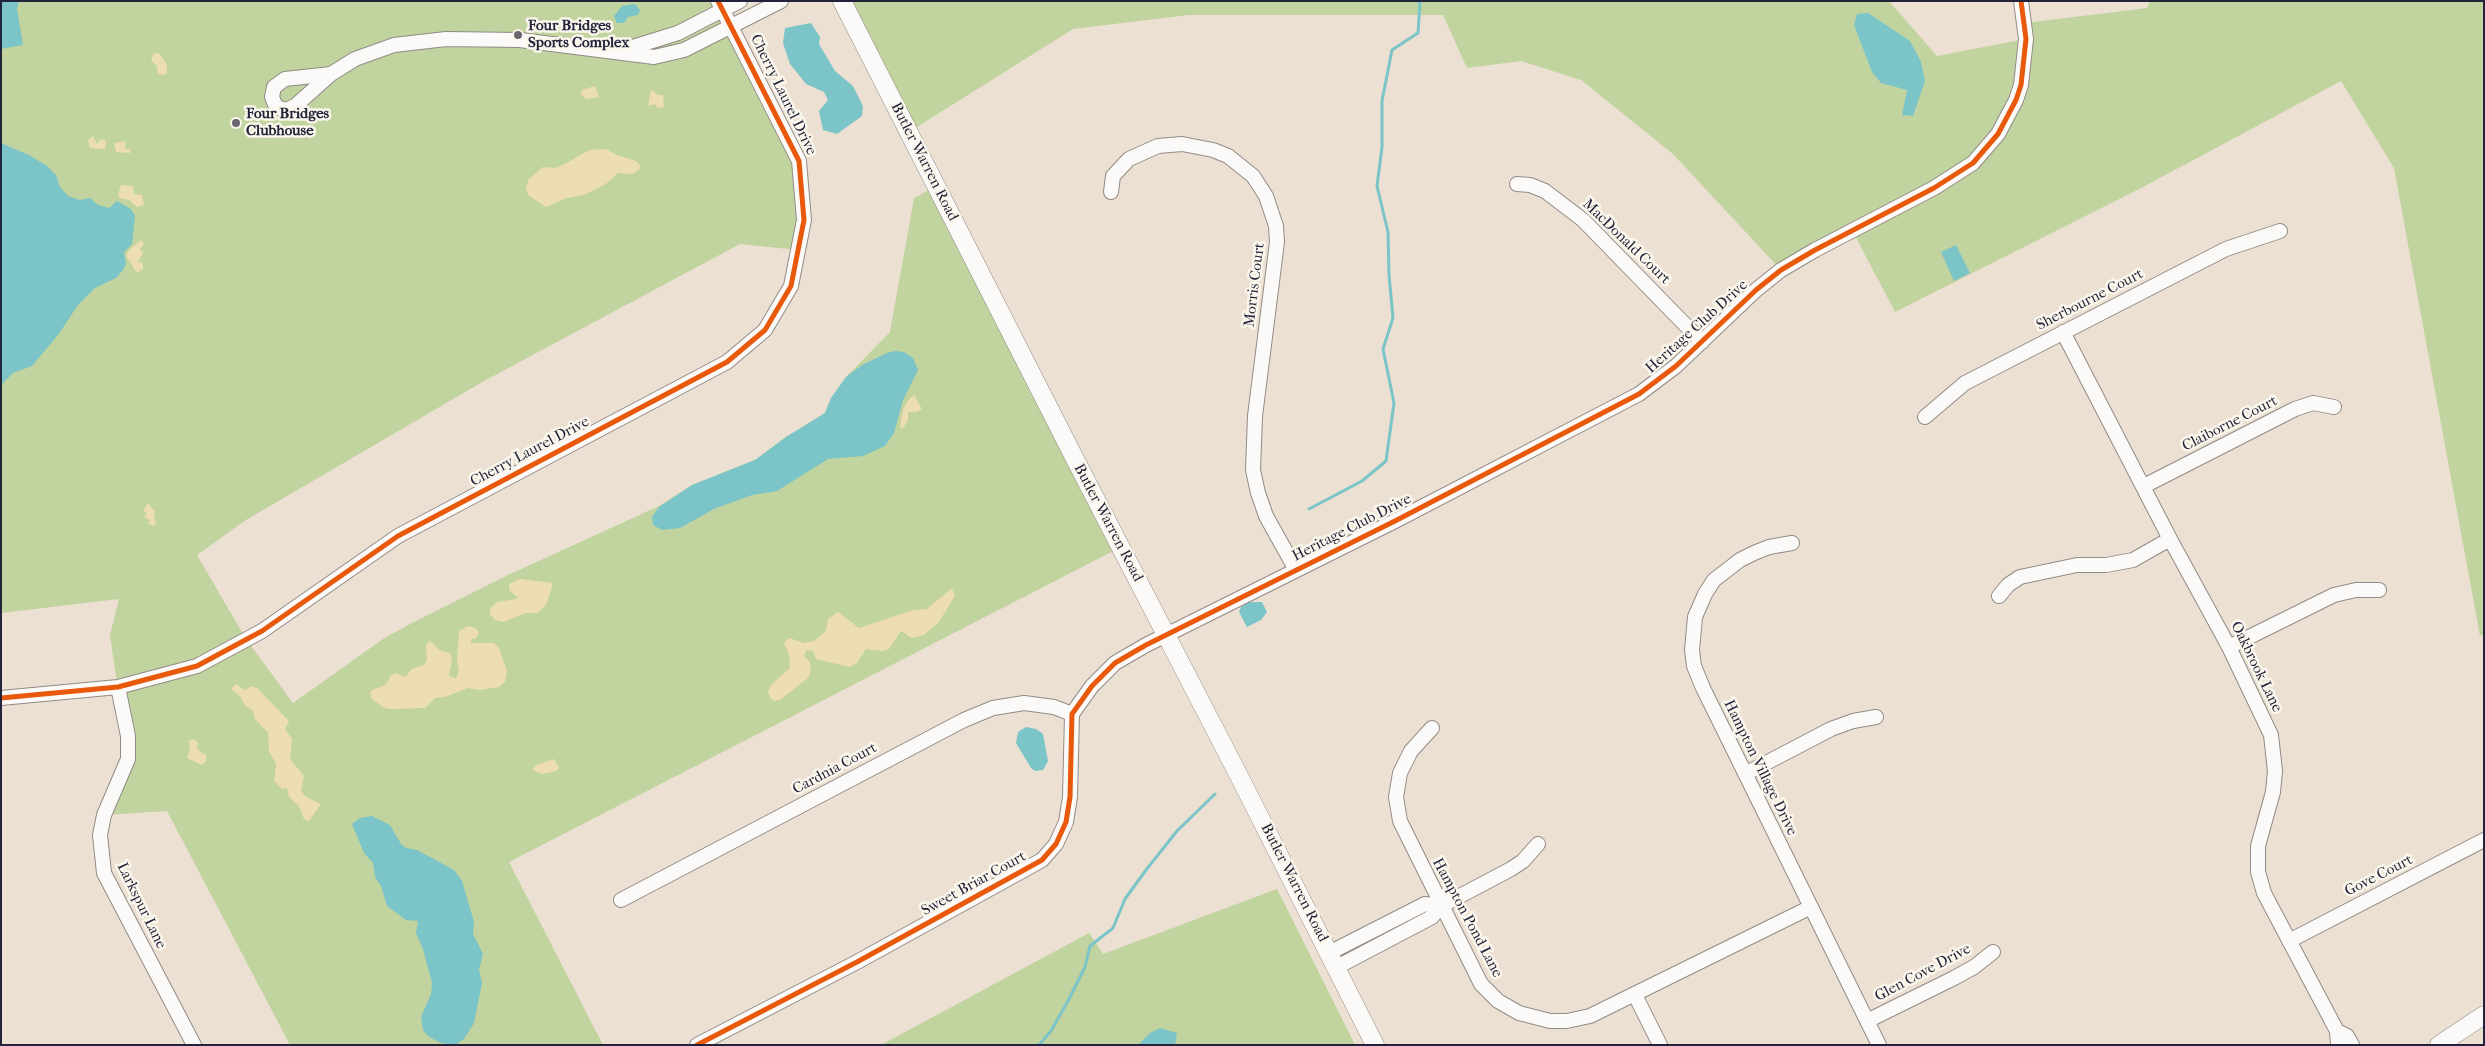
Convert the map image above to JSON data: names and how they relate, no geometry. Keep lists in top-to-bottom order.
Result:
{
  "streets": {
    "main road": ["Butler Warren Road"],
    "street": [
      "Cherry Laurel Drive",
      "MacDonald Court",
      "Morris Court",
      "Sherbourne Court",
      "Heritage Club Drive",
      "Claiborne Court",
      "Oakbrook Lane",
      "Hampton Village Drive",
      "Cardnia Court",
      "Gove Court",
      "Sweet Briar Court",
      "Larkspur Lane",
      "Hampton Pond Lane",
      "Glen Cove Drive"
    ]
  },
  "crossings": [
    ["Cherry Laurel Drive", "Larkspur Lane"],
    ["Butler Warren Road", "Heritage Club Drive"],
    ["MacDonald Court", "Heritage Club Drive"],
    ["Morris Court", "Heritage Club Drive"],
    ["Sherbourne Court", "Oakbrook Lane"],
    ["Claiborne Court", "Oakbrook Lane"],
    ["Oakbrook Lane", "Gove Court"],
    ["Hampton Village Drive", "Hampton Pond Lane"],
    ["Hampton Village Drive", "Glen Cove Drive"],
    ["Cardnia Court", "Sweet Briar Court"]
  ],
  "places": ["Four Bridges Sports Complex", "Four Bridges Clubhouse"]
}
